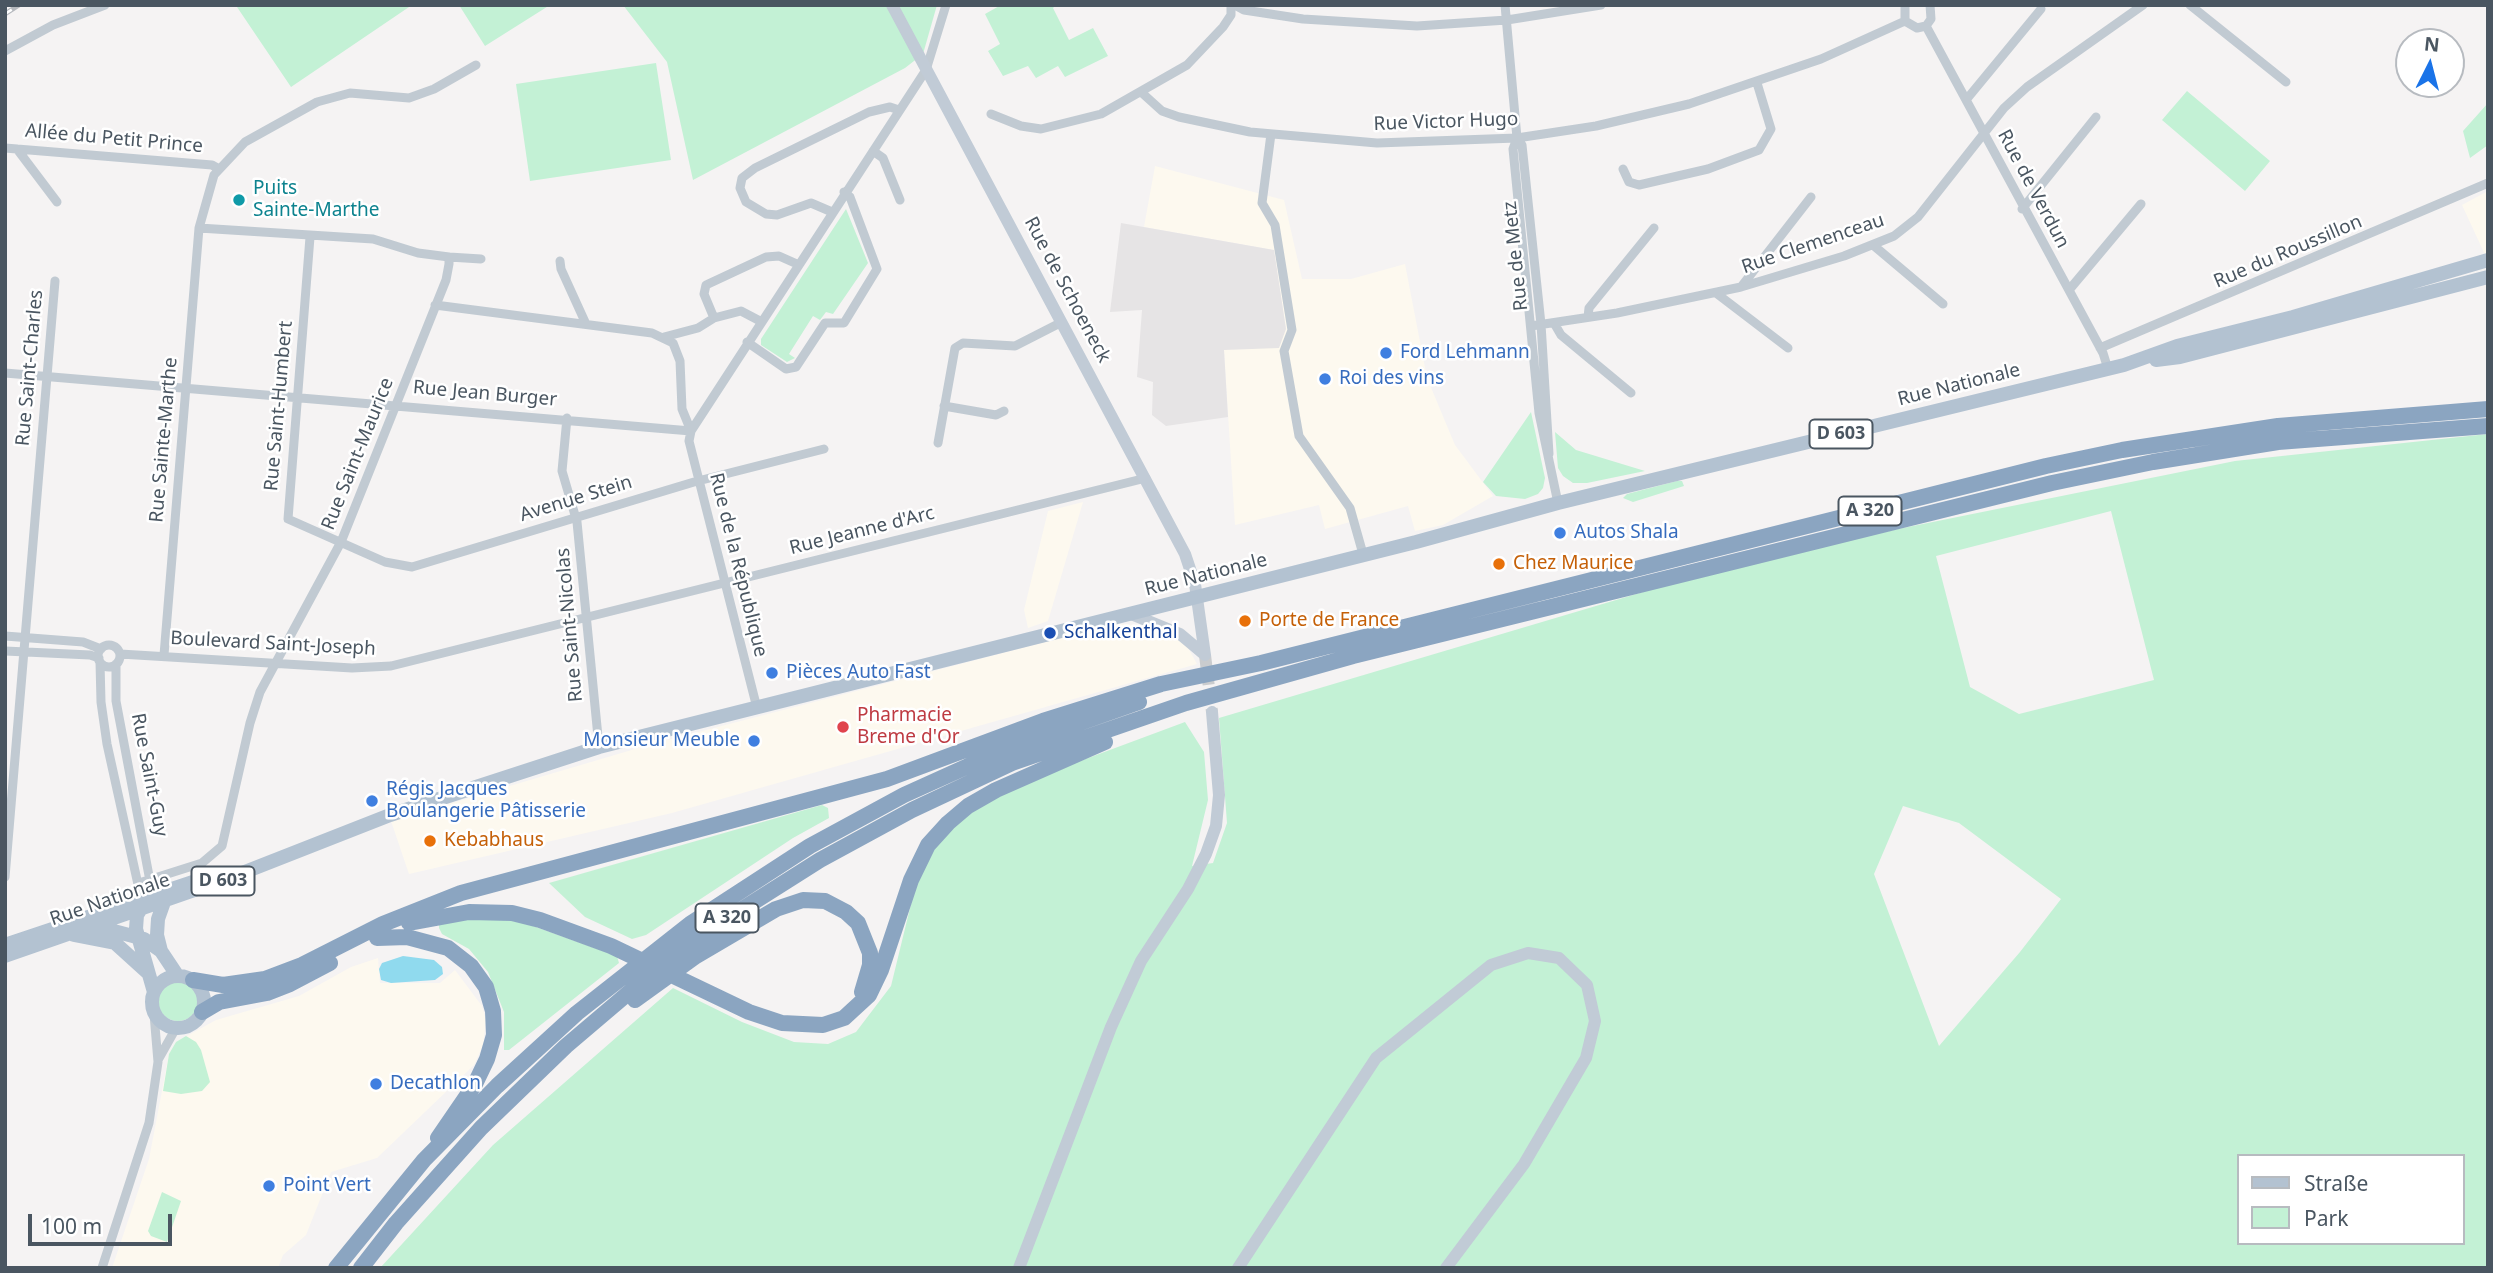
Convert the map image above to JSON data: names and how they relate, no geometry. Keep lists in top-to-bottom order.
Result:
{
  "streets": {
    "highway": ["A 320"],
    "main road": ["Rue de Schoeneck", "Rue Nationale", "D 603"],
    "street": [
      "Rue Victor Hugo",
      "Allée du Petit Prince",
      "Rue de Verdun",
      "Rue Clemenceau",
      "Rue du Roussillon",
      "Rue de Metz",
      "Rue Saint-Charles",
      "Rue Jean Burger",
      "Rue Saint-Humbert",
      "Rue Sainte-Marthe",
      "Rue Saint-Maurice",
      "Avenue Stein",
      "Rue Jeanne d'Arc",
      "Rue de la République",
      "Rue Saint-Nicolas",
      "Boulevard Saint-Joseph",
      "Rue Saint-Guy"
    ]
  },
  "crossings": [
    ["Rue Victor Hugo", "Rue de Metz"],
    ["Allée du Petit Prince", "Rue Sainte-Marthe"],
    ["Rue de Verdun", "Rue Clemenceau"],
    ["Rue de Verdun", "Rue du Roussillon"],
    ["Rue de Verdun", "Rue Nationale"],
    ["Rue Clemenceau", "Rue de Metz"],
    ["Rue de Metz", "Rue Nationale"],
    ["Rue de Schoeneck", "Rue Nationale"],
    ["Rue de Schoeneck", "Rue Jeanne d'Arc"],
    ["Rue Saint-Charles", "Rue Jean Burger"],
    ["Rue Saint-Charles", "Boulevard Saint-Joseph"],
    ["Rue Nationale", "Rue Saint-Maurice"],
    ["Rue Nationale", "Rue de la République"],
    ["Rue Nationale", "Rue Saint-Nicolas"],
    ["Rue Nationale", "Rue Saint-Guy"],
    ["Rue Jean Burger", "Rue Saint-Humbert"],
    ["Rue Jean Burger", "Rue Sainte-Marthe"],
    ["Rue Jean Burger", "Rue Saint-Maurice"],
    ["Rue Jean Burger", "Rue de la République"],
    ["Rue Jean Burger", "Rue Saint-Nicolas"],
    ["Rue Saint-Humbert", "Rue Saint-Maurice"],
    ["Rue Saint-Humbert", "Avenue Stein"],
    ["Rue Sainte-Marthe", "Boulevard Saint-Joseph"],
    ["Rue Saint-Maurice", "Avenue Stein"],
    ["Rue Saint-Maurice", "Boulevard Saint-Joseph"],
    ["Rue Saint-Maurice", "Rue Saint-Guy"],
    ["Avenue Stein", "Rue de la République"],
    ["Avenue Stein", "Rue Saint-Nicolas"],
    ["Rue Jeanne d'Arc", "Rue de la République"],
    ["Rue Jeanne d'Arc", "Rue Saint-Nicolas"],
    ["Rue Jeanne d'Arc", "Boulevard Saint-Joseph"],
    ["Rue Saint-Nicolas", "Boulevard Saint-Joseph"],
    ["Boulevard Saint-Joseph", "Rue Saint-Guy"]
  ],
  "places": [
    "Puits Sainte-Marthe",
    "Ford Lehmann",
    "Roi des vins",
    "Autos Shala",
    "Chez Maurice",
    "Porte de France",
    "Schalkenthal",
    "Pièces Auto Fast",
    "Pharmacie Breme d'Or",
    "Monsieur Meuble",
    "Régis Jacques Boulangerie Pâtisserie",
    "Kebabhaus",
    "Decathlon",
    "Point Vert"
  ],
  "legend": ["Straße", "Park"],
  "scale_bar": "100 m",
  "north": "top"
}
